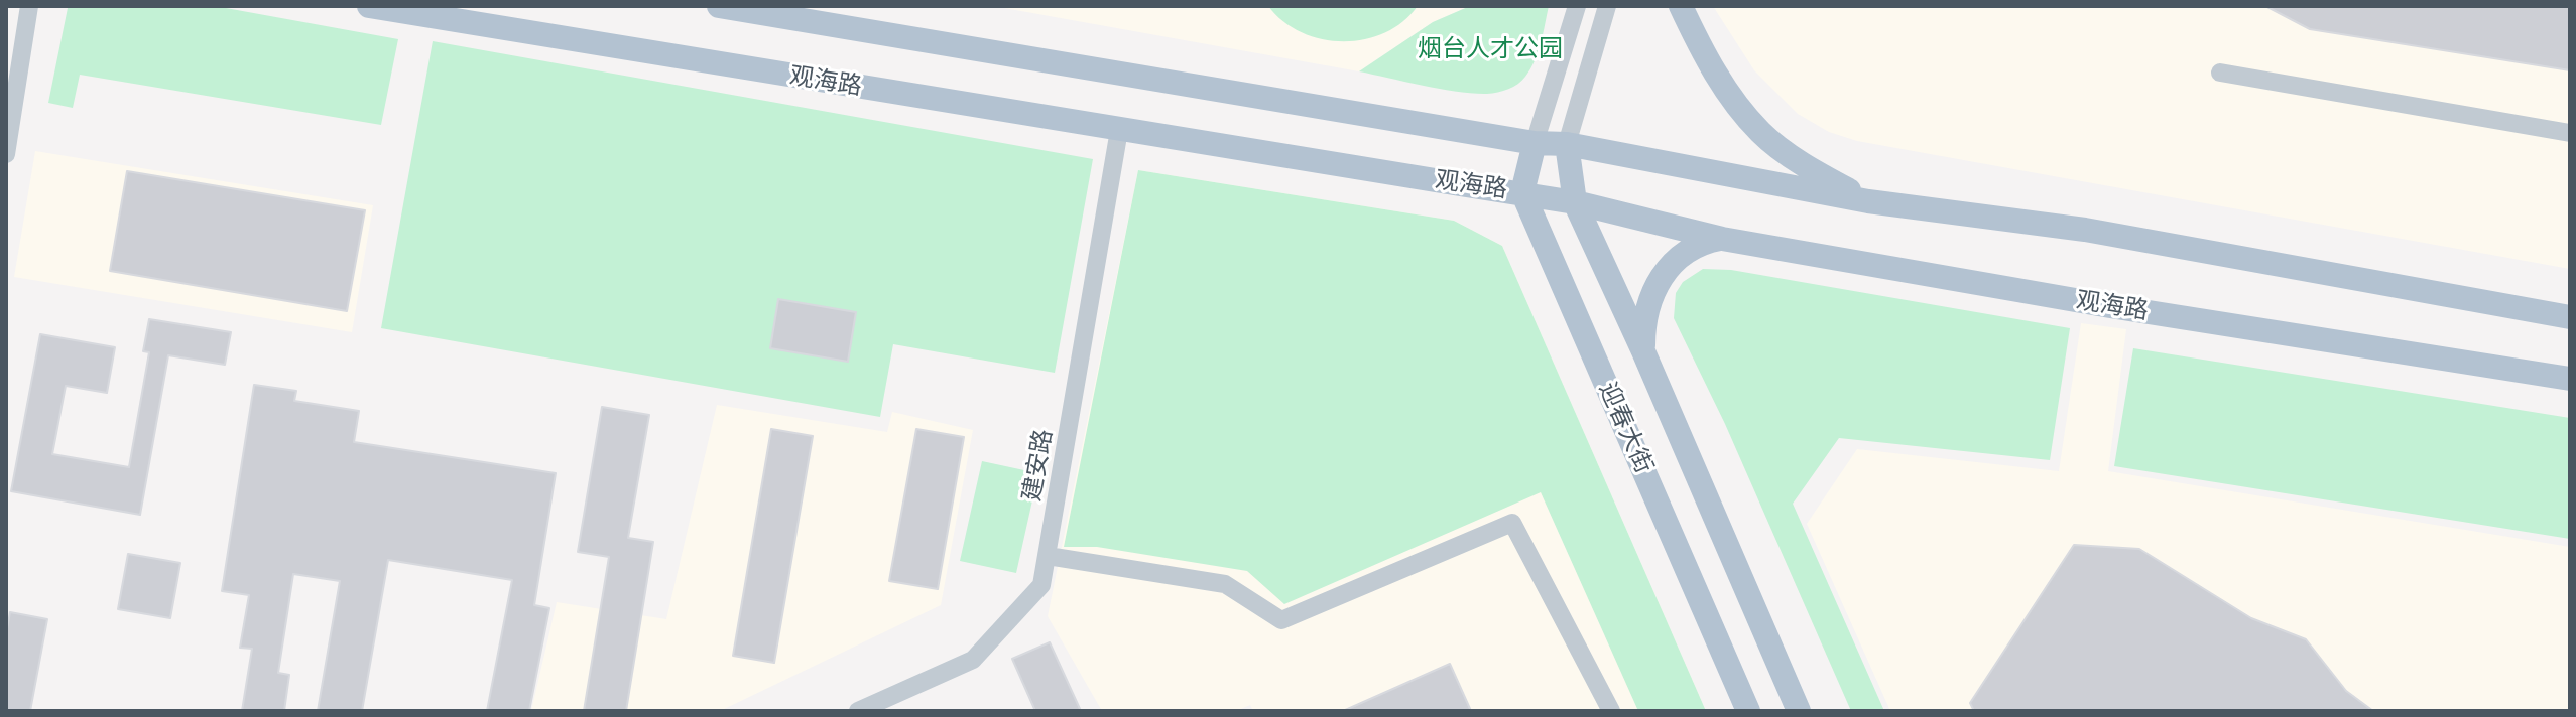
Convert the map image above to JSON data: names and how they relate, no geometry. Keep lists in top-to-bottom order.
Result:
{
  "streets": {
    "main road": ["观海路", "迎春大街"],
    "street": ["建安路"]
  },
  "crossings": [
    ["观海路", "迎春大街"],
    ["观海路", "建安路"]
  ],
  "parks": ["烟台人才公园"]
}
